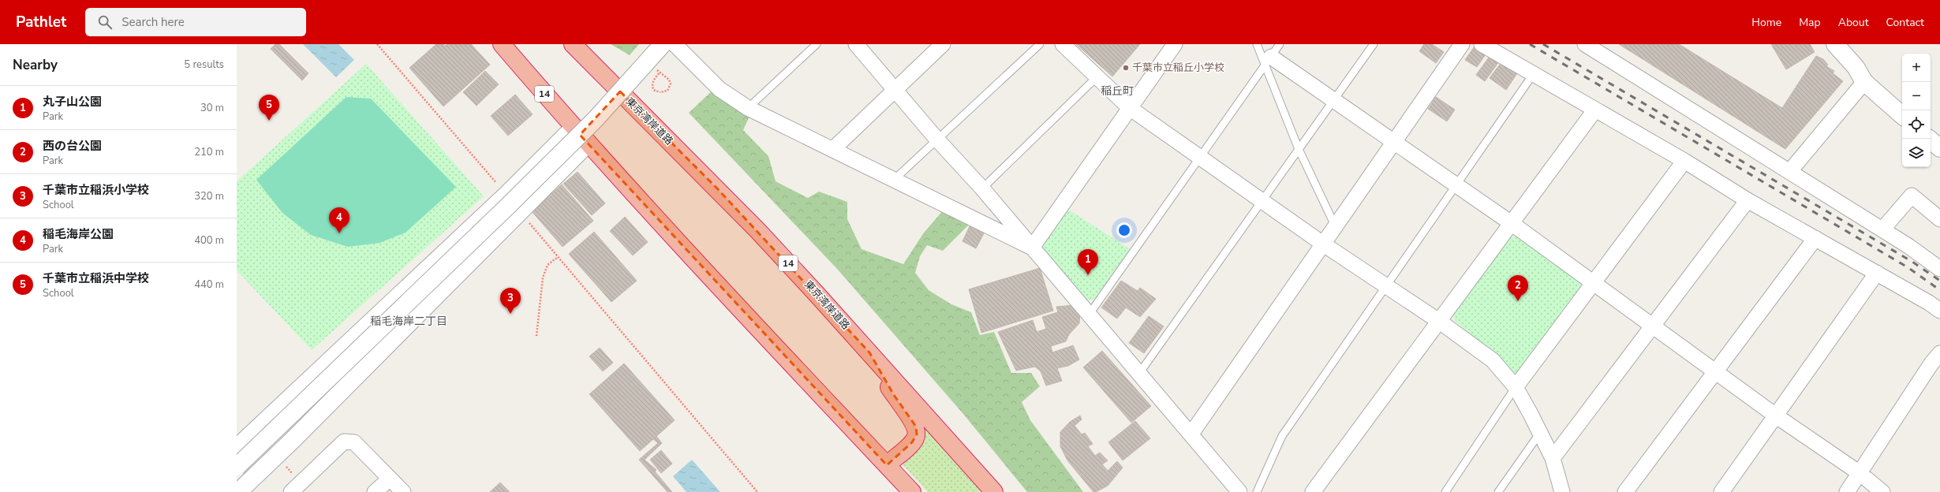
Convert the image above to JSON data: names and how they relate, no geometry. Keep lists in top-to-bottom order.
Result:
{
  "streets": {
    "highway": ["14", "東京湾岸道路"]
  },
  "districts": ["稲丘町", "稲毛海岸二丁目"],
  "places": ["千葉市立稲丘小学校"],
  "page": {
    "header": "Pathlet",
    "search": "Search here",
    "nav": [
      "Home",
      "Map",
      "About",
      "Contact"
    ],
    "heading": ["Nearby", "5 results"],
    "map_buttons": ["+", "−"],
    "list": [
      {
        "mark": "1",
        "name": "丸子山公園",
        "note": "Park",
        "value": "30 m"
      },
      {
        "mark": "2",
        "name": "西の台公園",
        "note": "Park",
        "value": "210 m"
      },
      {
        "mark": "3",
        "name": "千葉市立稲浜小学校",
        "note": "School",
        "value": "320 m"
      },
      {
        "mark": "4",
        "name": "稲毛海岸公園",
        "note": "Park",
        "value": "400 m"
      },
      {
        "mark": "5",
        "name": "千葉市立稲浜中学校",
        "note": "School",
        "value": "440 m"
      }
    ],
    "pins": [
      "5",
      "4",
      "1",
      "2",
      "3"
    ]
  }
}
